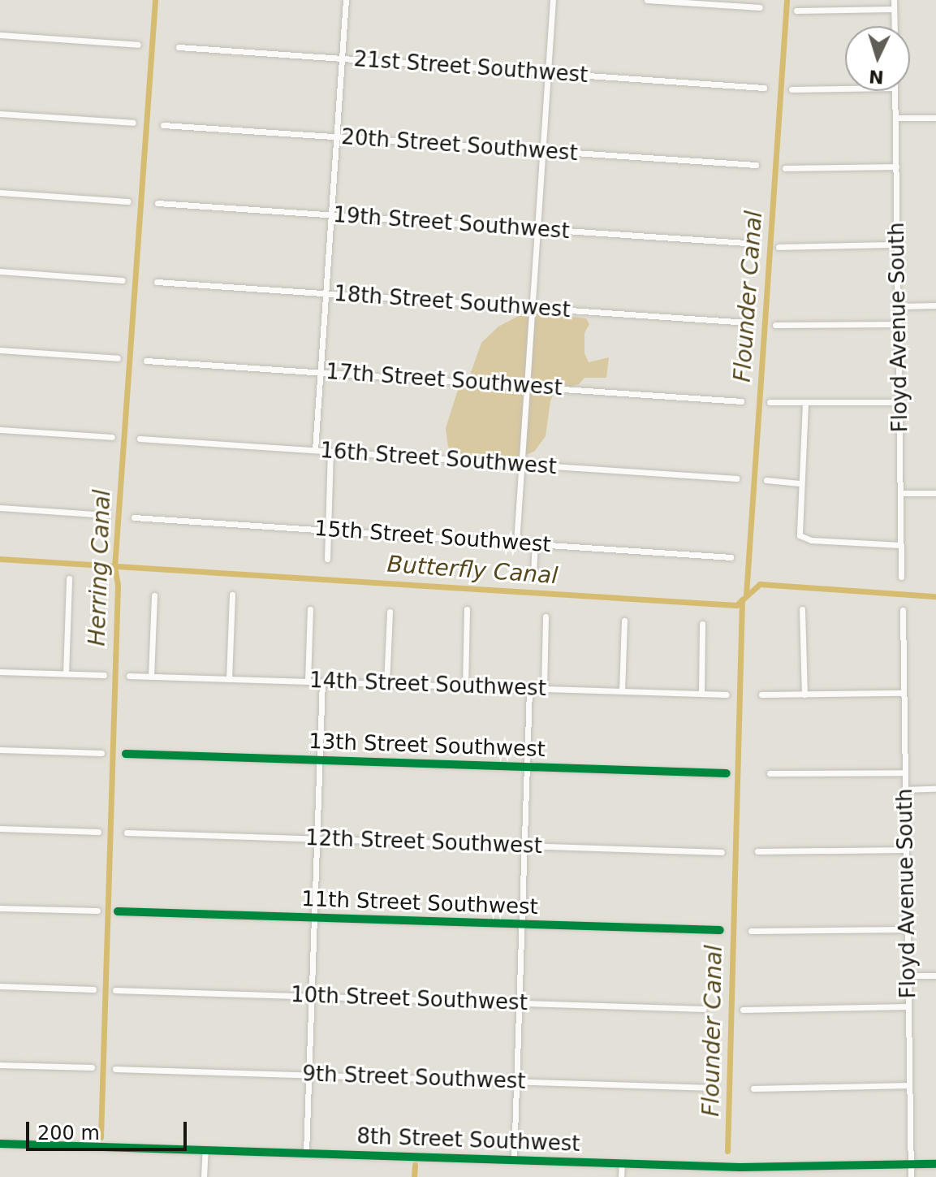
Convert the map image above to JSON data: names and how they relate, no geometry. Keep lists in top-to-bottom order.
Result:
{
  "streets": {
    "street": [
      "21st Street Southwest",
      "20th Street Southwest",
      "19th Street Southwest",
      "18th Street Southwest",
      "Floyd Avenue South",
      "17th Street Southwest",
      "16th Street Southwest",
      "15th Street Southwest",
      "14th Street Southwest",
      "13th Street Southwest",
      "12th Street Southwest",
      "11th Street Southwest",
      "10th Street Southwest",
      "9th Street Southwest",
      "8th Street Southwest"
    ]
  },
  "crossings": [
    ["Floyd Avenue South", "8th Street Southwest"]
  ],
  "water": ["Flounder Canal", "Herring Canal", "Butterfly Canal"],
  "scale_bar": "200 m",
  "north": "bottom"
}
